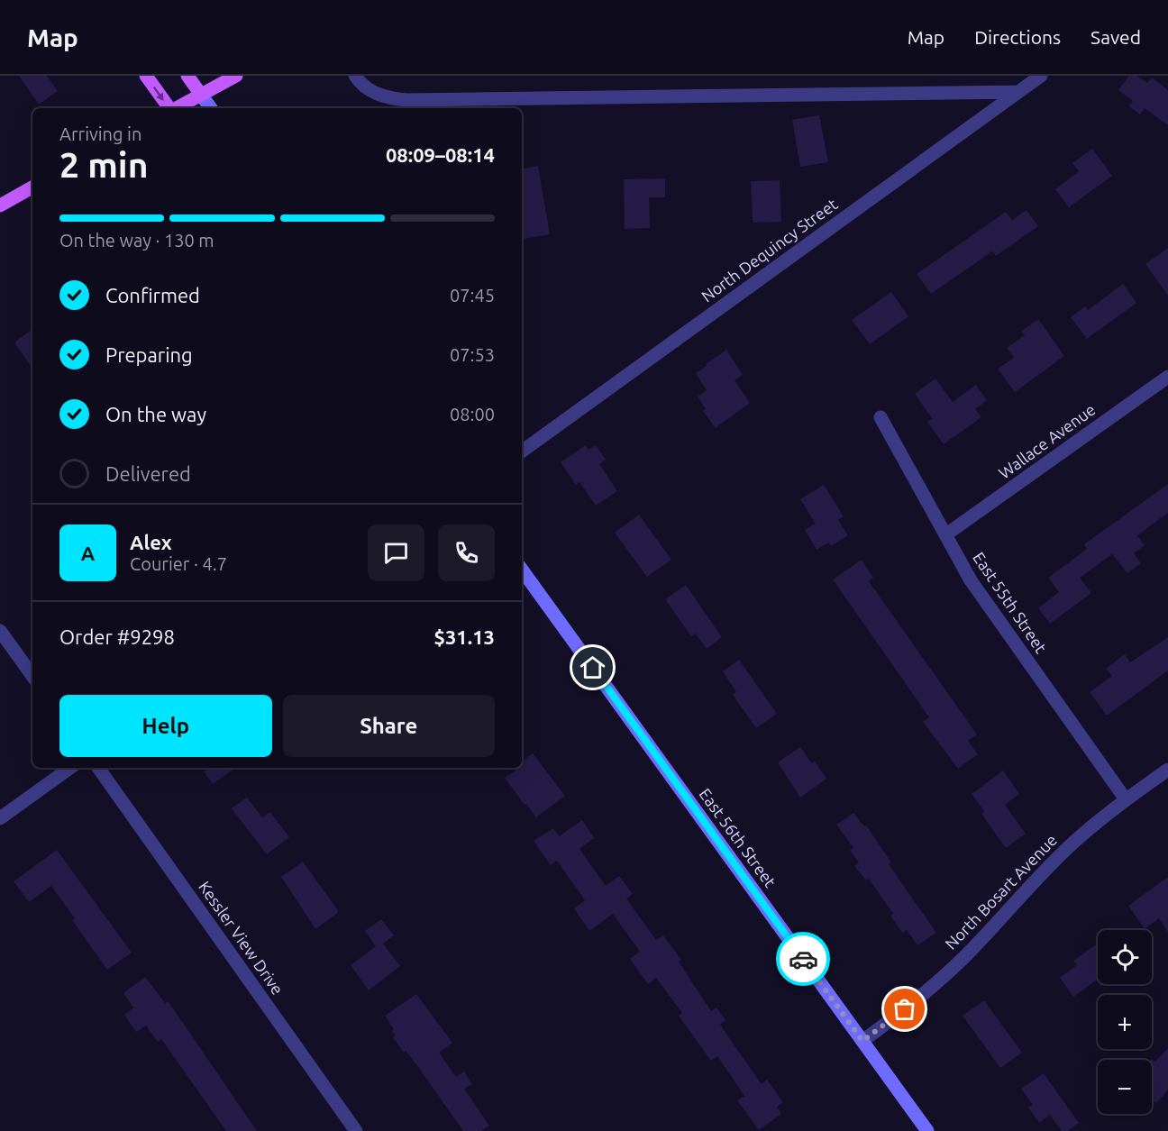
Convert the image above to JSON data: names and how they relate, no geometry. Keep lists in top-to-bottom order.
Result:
{
  "streets": {
    "street": [
      "North Dequincy Street",
      "Wallace Avenue",
      "East 55th Street",
      "East 56th Street",
      "North Bosart Avenue",
      "Kessler View Drive"
    ]
  },
  "crossings": [
    ["Wallace Avenue", "East 55th Street"],
    ["East 55th Street", "North Bosart Avenue"],
    ["East 56th Street", "North Bosart Avenue"]
  ],
  "page": {
    "header": "Map",
    "nav": ["Map", "Directions", "Saved"],
    "heading": ["2 min", "Arriving in", "08:09–08:14"],
    "panel": [
      "Alex",
      "Courier · 4.7",
      "Order #9298",
      "$31.13"
    ],
    "bar": "On the way · 130 m",
    "list": [
      ["Confirmed", "07:45"],
      ["Preparing", "07:53"],
      ["On the way", "08:00"],
      "Delivered"
    ],
    "round": "A",
    "buttons": ["Help", "Share"],
    "map_buttons": ["+", "−"]
  }
}
